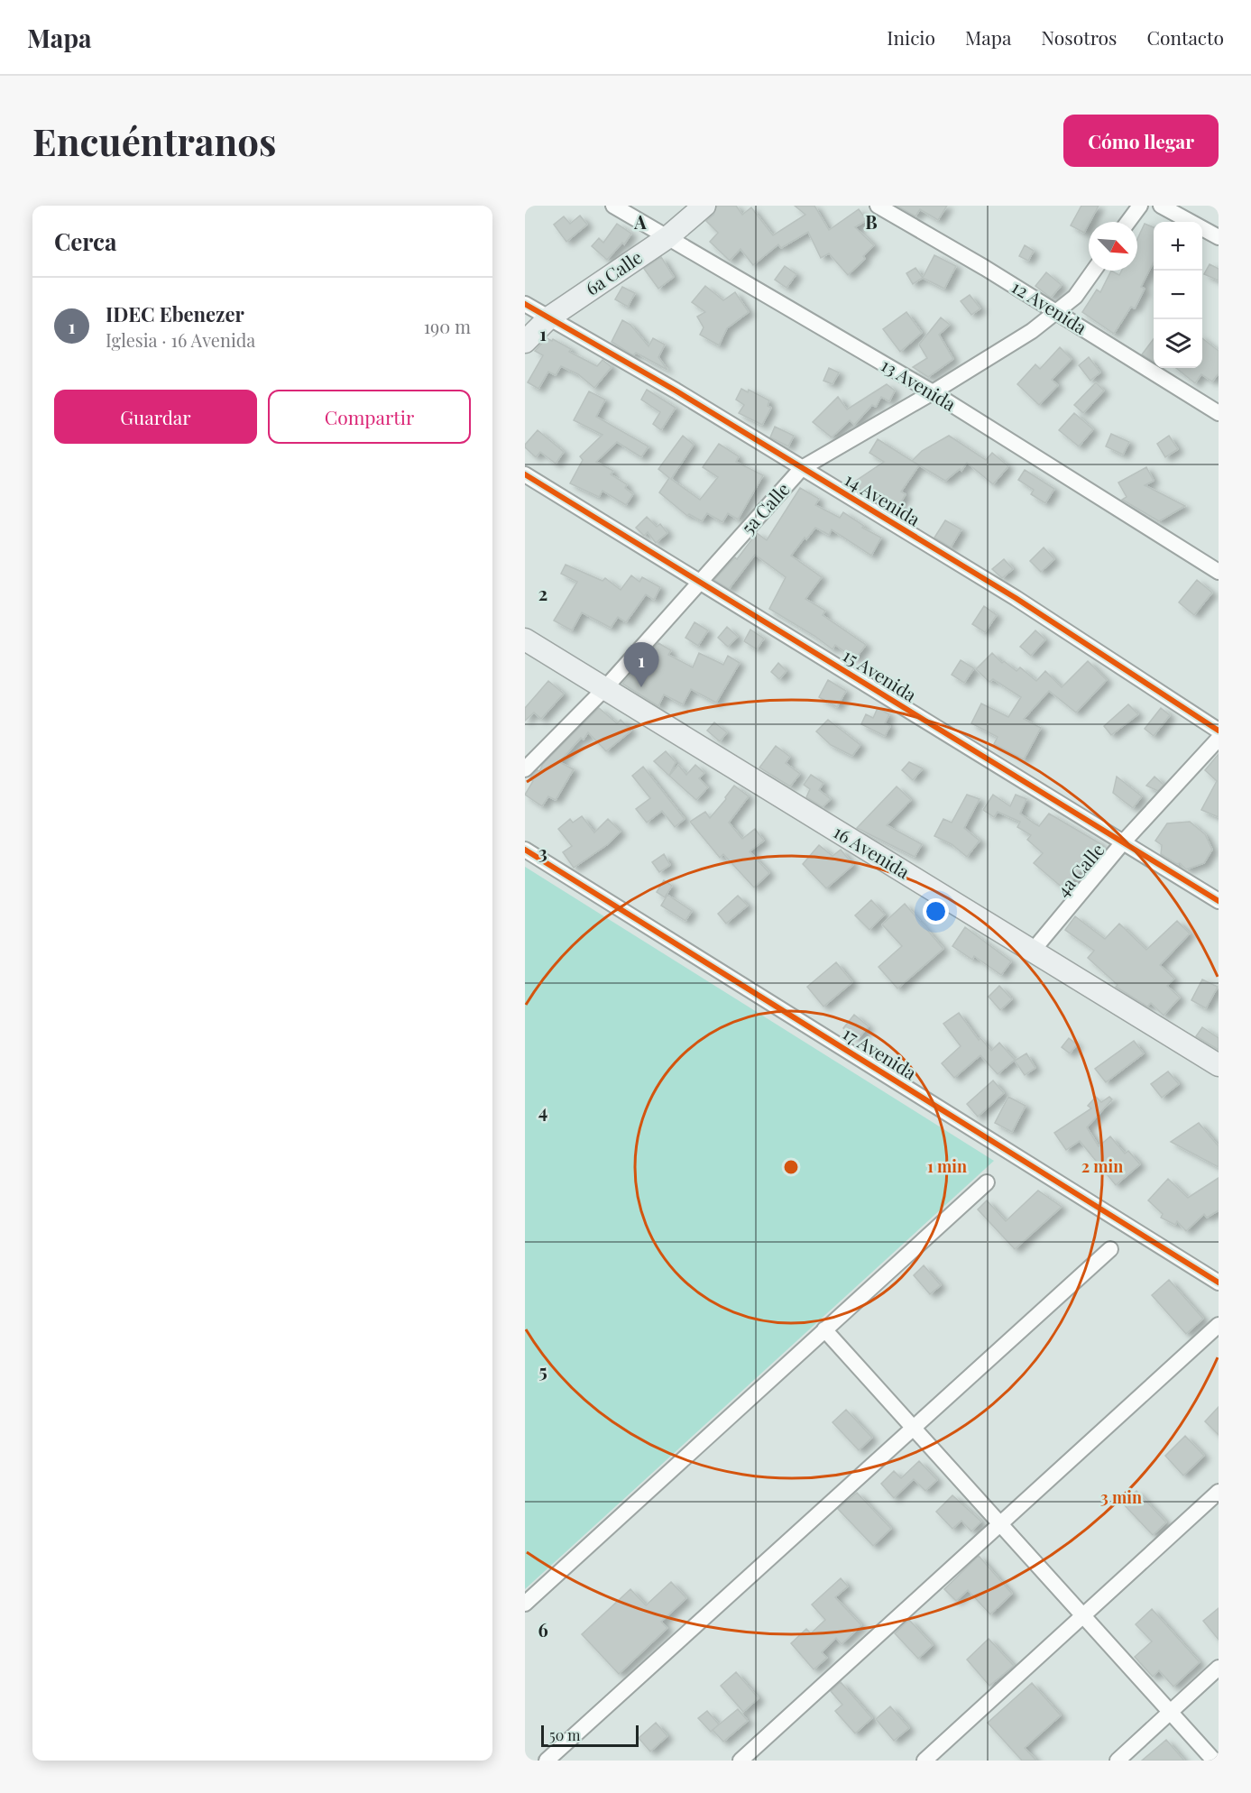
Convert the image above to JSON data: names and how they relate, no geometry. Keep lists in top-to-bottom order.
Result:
{
  "streets": {
    "main road": ["6a Calle", "16 Avenida"],
    "street": [
      "12 Avenida",
      "13 Avenida",
      "14 Avenida",
      "5a Calle",
      "15 Avenida",
      "4a Calle",
      "17 Avenida"
    ]
  },
  "crossings": [
    ["6a Calle", "13 Avenida"],
    ["6a Calle", "14 Avenida"],
    ["12 Avenida", "5a Calle"],
    ["13 Avenida", "5a Calle"],
    ["14 Avenida", "5a Calle"],
    ["5a Calle", "15 Avenida"],
    ["5a Calle", "16 Avenida"],
    ["15 Avenida", "4a Calle"],
    ["16 Avenida", "4a Calle"]
  ],
  "scale_bar": "50 m",
  "north": "bottom right",
  "page": {
    "header": "Mapa",
    "nav": [
      "Inicio",
      "Mapa",
      "Nosotros",
      "Contacto"
    ],
    "buttons": [
      "Cómo llegar",
      ["Guardar", "Compartir"]
    ],
    "title": "Encuéntranos",
    "heading": "Cerca",
    "map_buttons": ["+", "−"],
    "list": [
      {
        "mark": "1",
        "name": "IDEC Ebenezer",
        "note": "Iglesia · 16 Avenida",
        "value": "190 m"
      }
    ],
    "pins": "1",
    "scale": "50 m"
  },
  "grid": {
    "columns": ["A", "B"],
    "rows": [
      "1",
      "2",
      "3",
      "4",
      "5",
      "6"
    ]
  },
  "rings": ["1 min", "2 min", "3 min"]
}
